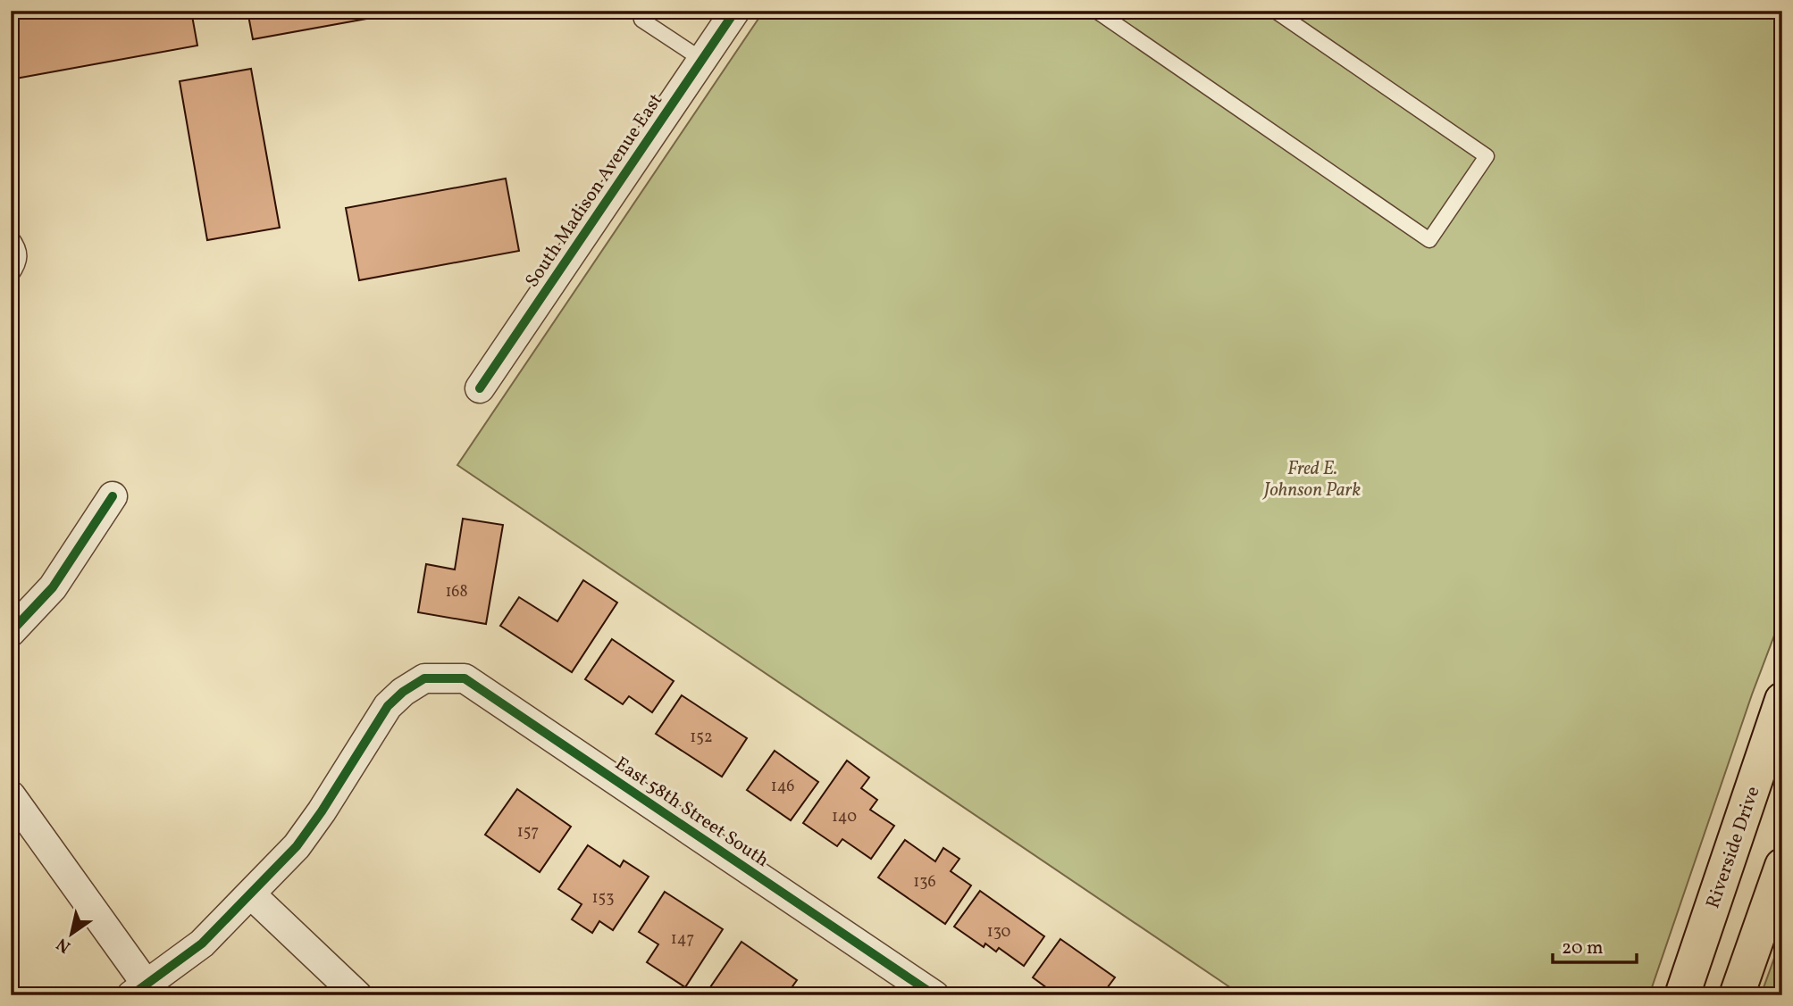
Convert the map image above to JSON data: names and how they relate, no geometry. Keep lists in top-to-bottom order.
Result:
{
  "streets": {
    "main road": ["Riverside Drive"],
    "street": ["South Madison Avenue East", "East 58th Street South"]
  },
  "parks": ["Fred E. Johnson Park"],
  "house_numbers": [
    "168",
    "152",
    "146",
    "140",
    "157",
    "136",
    "153",
    "130",
    "147"
  ],
  "scale_bar": "20 m",
  "north": "bottom left"
}
